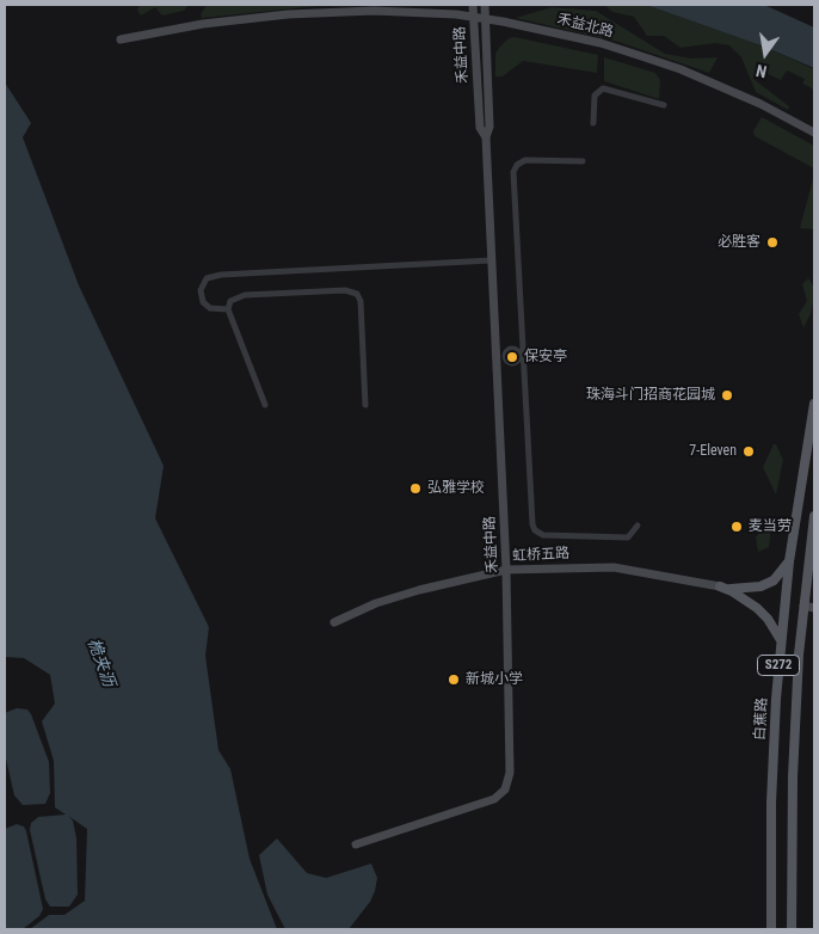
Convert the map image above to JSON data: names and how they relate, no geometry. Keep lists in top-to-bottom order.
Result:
{
  "streets": {
    "main road": ["S272", "白蕉路"],
    "street": ["禾益北路", "禾益中路", "虹桥五路"]
  },
  "crossings": [
    ["禾益北路", "禾益中路"],
    ["禾益中路", "虹桥五路"]
  ],
  "water": ["桅夹沥"],
  "places": [
    "必胜客",
    "保安亭",
    "珠海斗门招商花园城",
    "7-Eleven",
    "弘雅学校",
    "麦当劳",
    "新城小学"
  ],
  "north": "bottom"
}
